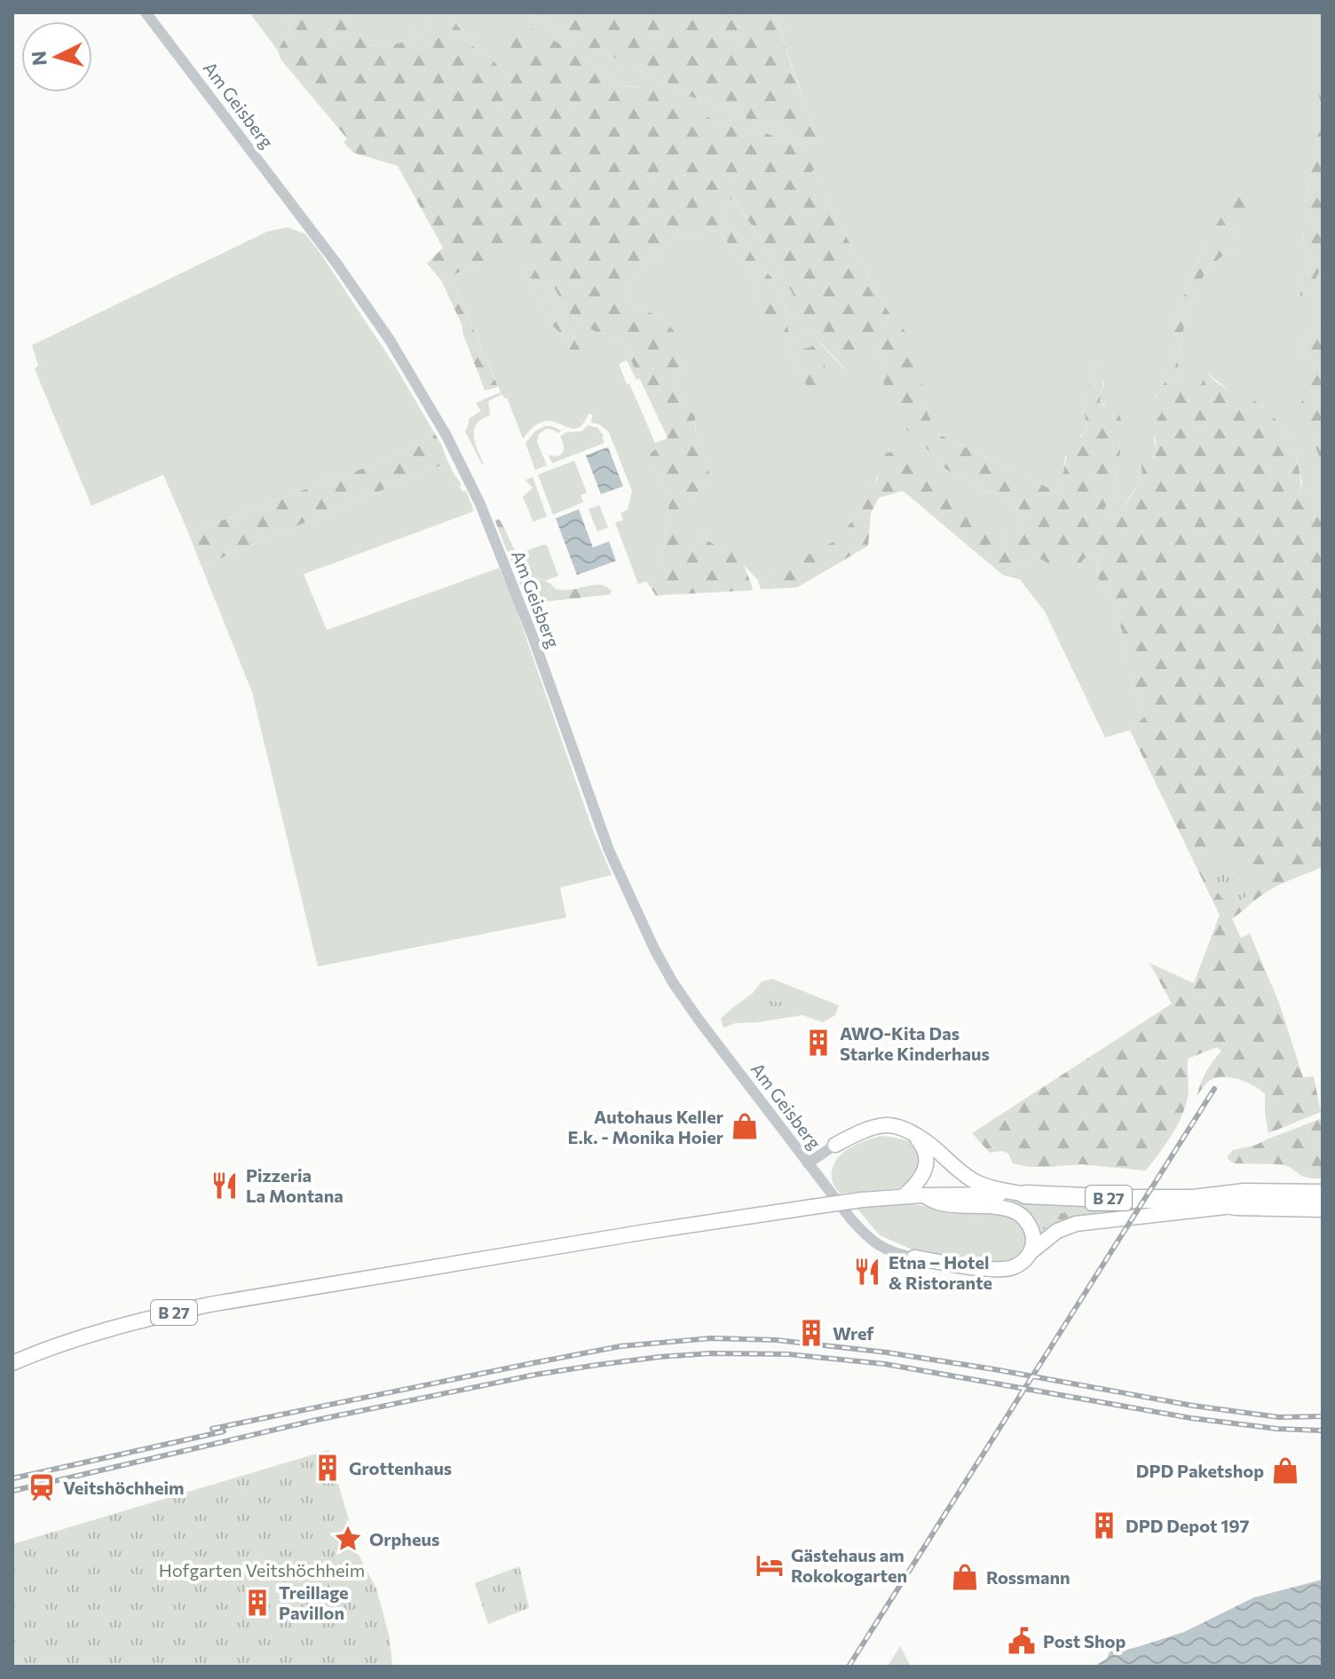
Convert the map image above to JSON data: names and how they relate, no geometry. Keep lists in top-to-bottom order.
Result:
{
  "streets": {
    "highway": ["B 27"],
    "street": ["Am Geisberg"]
  },
  "parks": ["Hofgarten Veitshöchheim"],
  "places": {
    "building": [
      "AWO-Kita Das Starke Kinderhaus",
      "Wref",
      "Grottenhaus",
      "DPD Depot 197",
      "Treillage Pavillon"
    ],
    "shop": ["Autohaus Keller E.k. - Monika Hoier", "DPD Paketshop", "Rossmann"],
    "restaurant": ["Pizzeria La Montana", "Etna – Hotel & Ristorante"],
    "station": ["Veitshöchheim"],
    "place": ["Orpheus"],
    "hotel": ["Gästehaus am Rokokogarten"],
    "public building": ["Post Shop"]
  },
  "north": "left"
}
